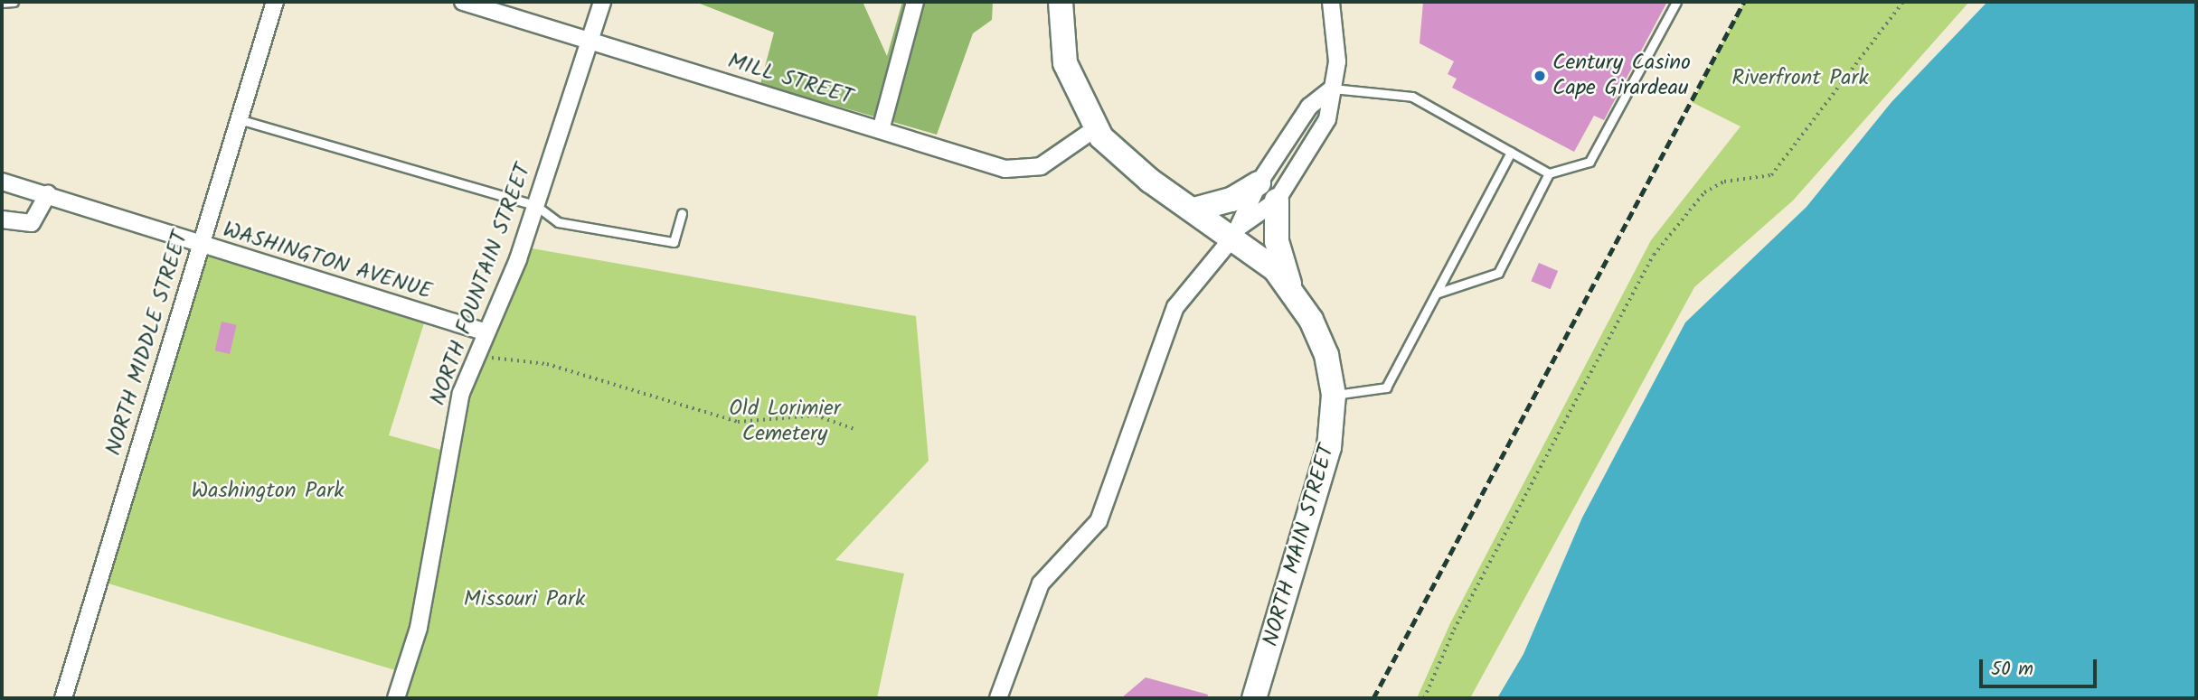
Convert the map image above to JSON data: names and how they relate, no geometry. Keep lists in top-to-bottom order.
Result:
{
  "streets": {
    "main road": ["NORTH MAIN STREET"],
    "street": [
      "MILL STREET",
      "WASHINGTON AVENUE",
      "NORTH FOUNTAIN STREET",
      "NORTH MIDDLE STREET"
    ]
  },
  "crossings": [
    ["MILL STREET", "NORTH FOUNTAIN STREET"],
    ["MILL STREET", "NORTH MAIN STREET"],
    ["WASHINGTON AVENUE", "NORTH FOUNTAIN STREET"],
    ["WASHINGTON AVENUE", "NORTH MIDDLE STREET"]
  ],
  "parks": [
    "Riverfront Park",
    "Old Lorimier Cemetery",
    "Washington Park",
    "Missouri Park"
  ],
  "places": ["Century Casino Cape Girardeau"],
  "scale_bar": "50 m"
}
